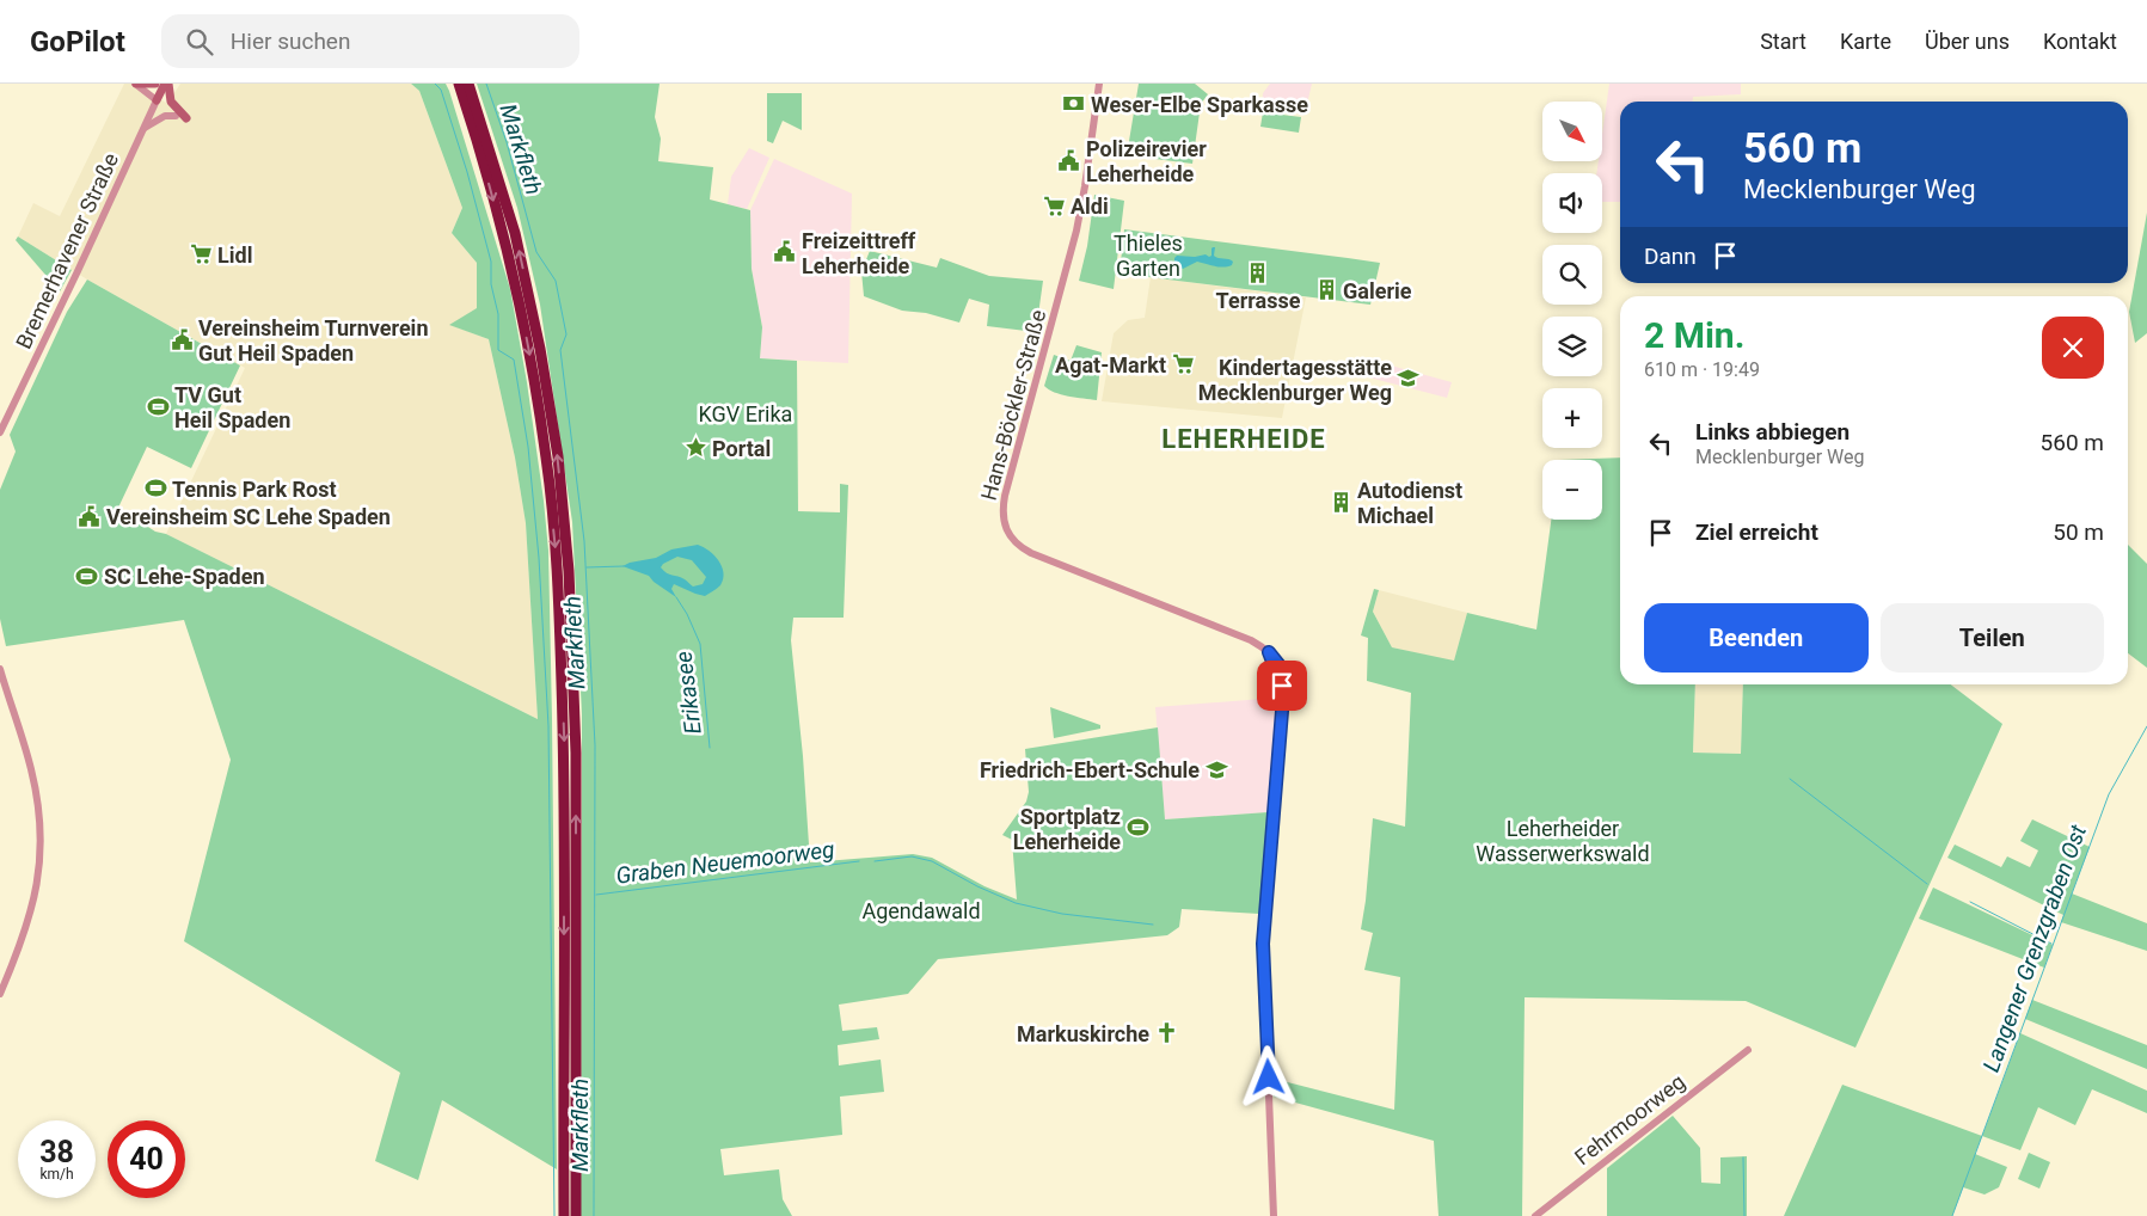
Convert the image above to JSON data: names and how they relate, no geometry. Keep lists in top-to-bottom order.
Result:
{
  "streets": {
    "main road": ["Bremerhavener Straße"],
    "street": ["Hans-Böckler-Straße", "Fehrmoorweg"]
  },
  "districts": ["LEHERHEIDE"],
  "water": [
    "Markfleth",
    "Erikasee",
    "Graben Neuemoorweg",
    "Langener Grenzgraben Ost"
  ],
  "parks": [
    "Thieles Garten",
    "KGV Erika",
    "Leherheider Wasserwerkswald",
    "Agendawald"
  ],
  "places": {
    "bank": ["Weser-Elbe Sparkasse"],
    "public building": [
      "Polizeirevier Leherheide",
      "Freizeittreff Leherheide",
      "Vereinsheim Turnverein Gut Heil Spaden",
      "Vereinsheim SC Lehe Spaden"
    ],
    "supermarket": ["Aldi", "Lidl", "Agat-Markt"],
    "building": ["Terrasse", "Galerie", "Autodienst Michael"],
    "school or university": ["Kindertagesstätte Mecklenburger Weg", "Friedrich-Ebert-Schule"],
    "sports": [
      "TV Gut Heil Spaden",
      "Tennis Park Rost",
      "SC Lehe-Spaden",
      "Sportplatz Leherheide"
    ],
    "place": ["Portal"],
    "church": ["Markuskirche"]
  },
  "north": "bottom right",
  "page": {
    "header": "GoPilot",
    "search": "Hier suchen",
    "nav": [
      "Start",
      "Karte",
      "Über uns",
      "Kontakt"
    ],
    "map_buttons": ["+", "−"],
    "turn": ["560 m", "Mecklenburger Weg"],
    "then": "Dann",
    "heading": ["2 Min.", "610 m · 19:49"],
    "list": [
      {
        "name": "Links abbiegen",
        "note": "Mecklenburger Weg",
        "value": "560 m"
      },
      {
        "name": "Ziel erreicht",
        "value": "50 m"
      }
    ],
    "buttons": ["Beenden", "Teilen"],
    "speed": "38 km/h",
    "limit": "40"
  }
}
